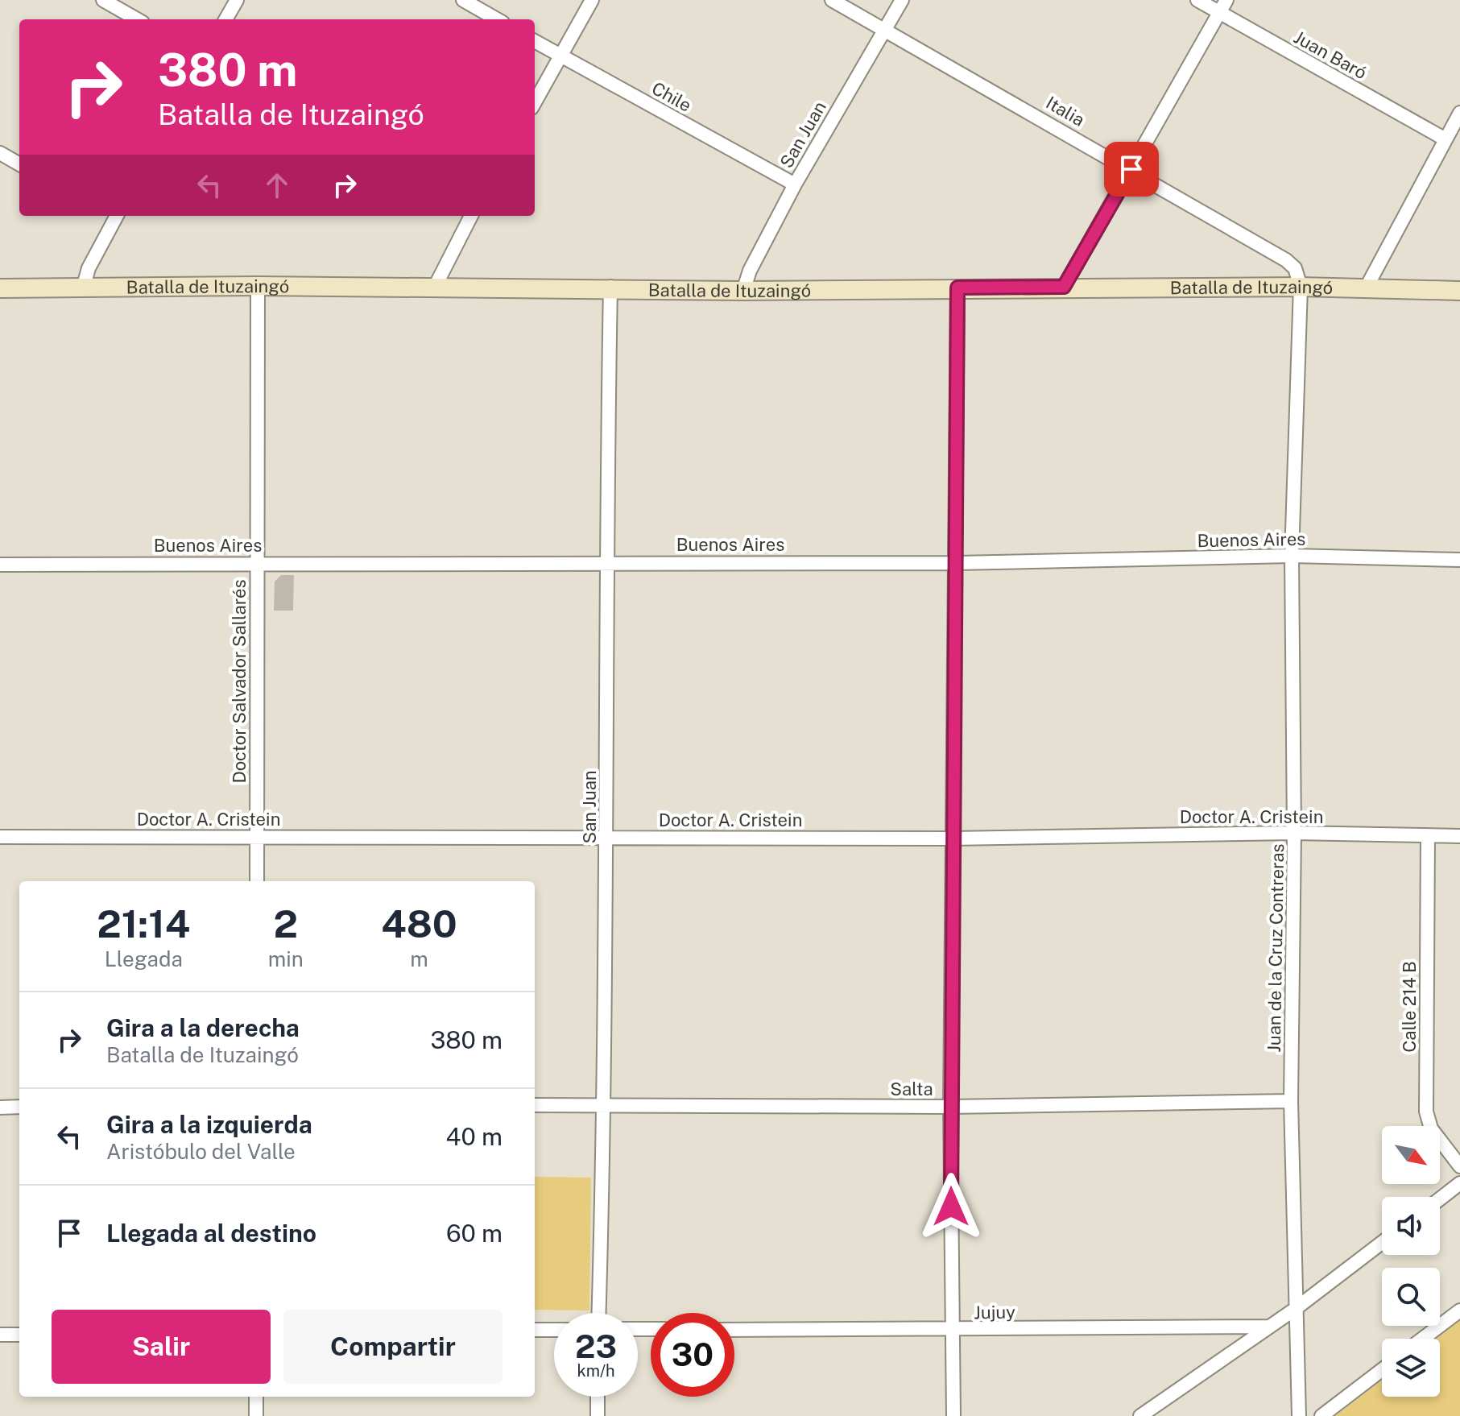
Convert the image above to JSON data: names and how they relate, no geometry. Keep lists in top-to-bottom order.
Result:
{
  "streets": {
    "main road": ["Batalla de Ituzaingó"],
    "street": [
      "Juan Baró",
      "Chile",
      "Italia",
      "San Juan",
      "Buenos Aires",
      "Doctor Salvador Sallarés",
      "Doctor A. Cristein",
      "Juan de la Cruz Contreras",
      "Calle 214 B",
      "Salta",
      "Jujuy"
    ]
  },
  "crossings": [
    ["Chile", "San Juan"],
    ["Italia", "San Juan"],
    ["Italia", "Batalla de Ituzaingó"],
    ["Italia", "Juan de la Cruz Contreras"],
    ["San Juan", "Batalla de Ituzaingó"],
    ["San Juan", "Buenos Aires"],
    ["San Juan", "Doctor A. Cristein"],
    ["San Juan", "Salta"],
    ["Batalla de Ituzaingó", "Doctor Salvador Sallarés"],
    ["Batalla de Ituzaingó", "Juan de la Cruz Contreras"],
    ["Buenos Aires", "Doctor Salvador Sallarés"],
    ["Buenos Aires", "Juan de la Cruz Contreras"],
    ["Doctor Salvador Sallarés", "Doctor A. Cristein"],
    ["Doctor A. Cristein", "Juan de la Cruz Contreras"],
    ["Doctor A. Cristein", "Calle 214 B"],
    ["Juan de la Cruz Contreras", "Salta"]
  ],
  "north": "bottom right",
  "page": {
    "turn": ["380 m", "Batalla de Ituzaingó"],
    "eta": [
      "21:14",
      "Llegada",
      "2",
      "min",
      "480",
      "m"
    ],
    "list": [
      {
        "name": "Gira a la derecha",
        "note": "Batalla de Ituzaingó",
        "value": "380 m"
      },
      {
        "name": "Gira a la izquierda",
        "note": "Aristóbulo del Valle",
        "value": "40 m"
      },
      {
        "name": "Llegada al destino",
        "value": "60 m"
      }
    ],
    "buttons": ["Salir", "Compartir"],
    "speed": "23 km/h",
    "limit": "30"
  }
}
